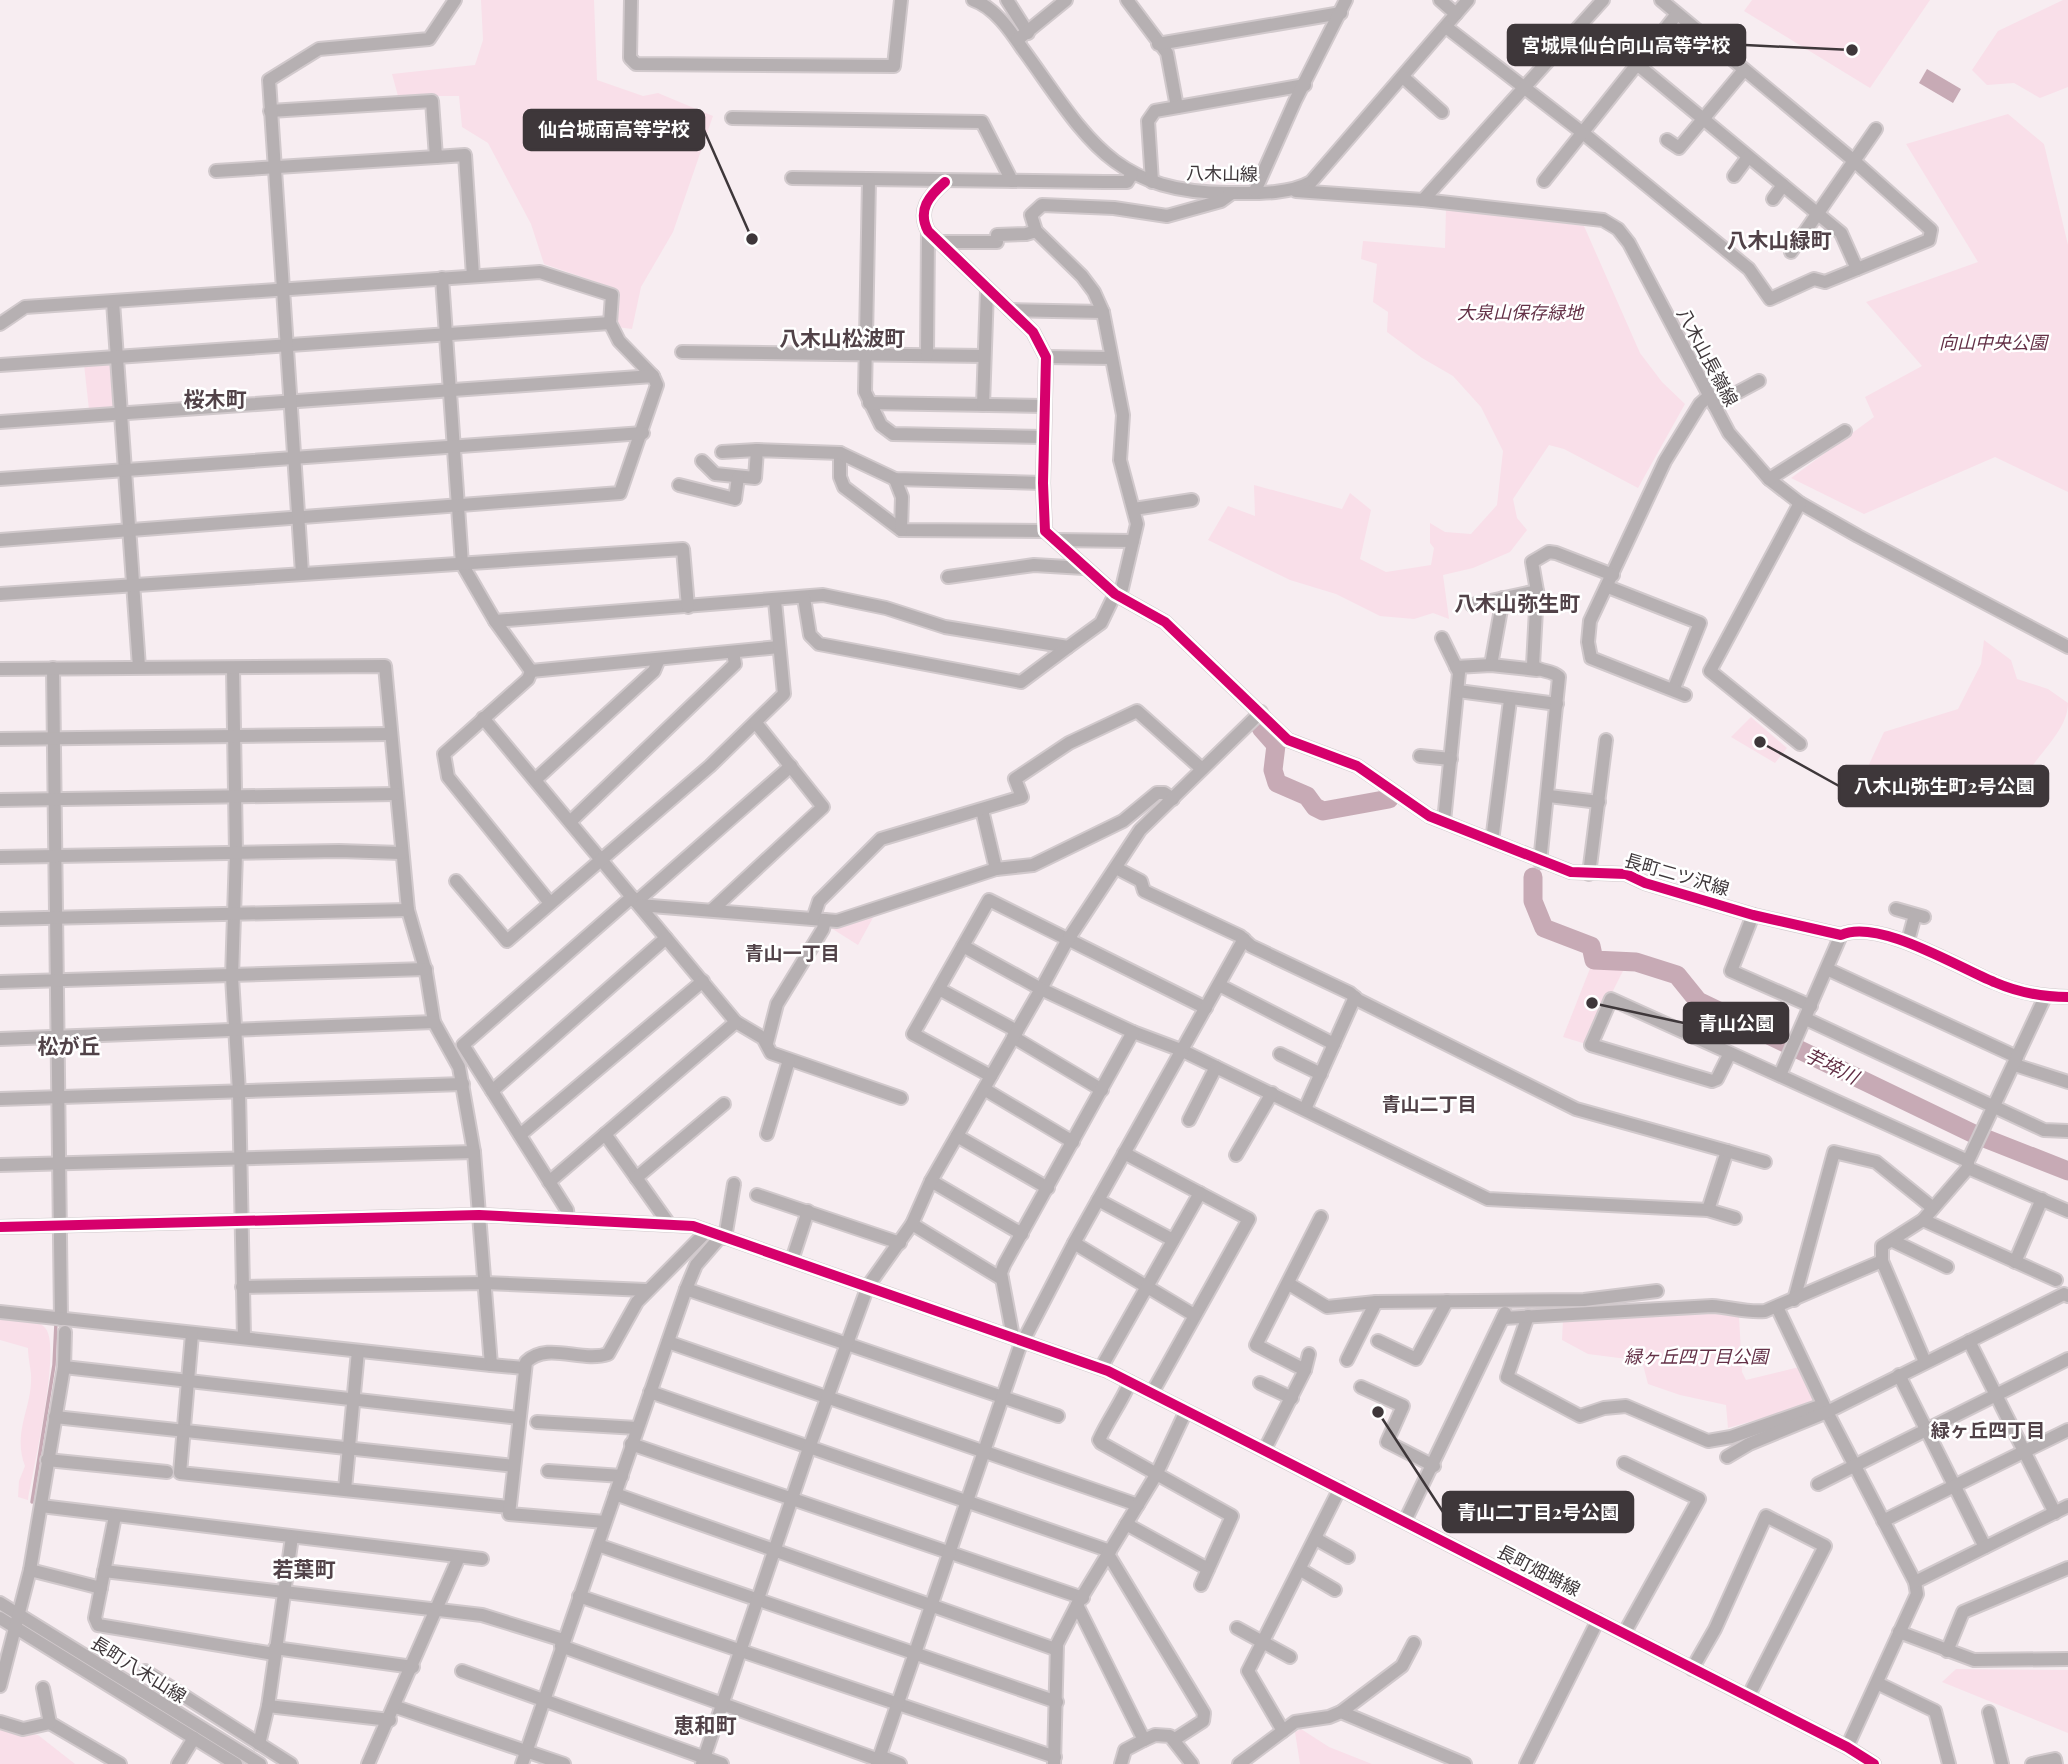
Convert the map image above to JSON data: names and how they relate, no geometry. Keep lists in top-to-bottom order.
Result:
{
  "streets": {
    "street": [
      "八木山線",
      "八木山長嶺線",
      "長町二ツ沢線",
      "長町畑塒線",
      "長町八木山線"
    ]
  },
  "crossings": [
    ["八木山線", "八木山長嶺線"]
  ],
  "districts": [
    "八木山緑町",
    "八木山松波町",
    "桜木町",
    "八木山弥生町",
    "青山一丁目",
    "松が丘",
    "青山二丁目",
    "緑ヶ丘四丁目",
    "若葉町",
    "恵和町"
  ],
  "water": ["芋埣川"],
  "parks": ["大泉山保存緑地", "向山中央公園", "緑ヶ丘四丁目公園"],
  "places": [
    "宮城県仙台向山高等学校",
    "仙台城南高等学校",
    "八木山弥生町2号公園",
    "青山公園",
    "青山二丁目2号公園"
  ]
}
